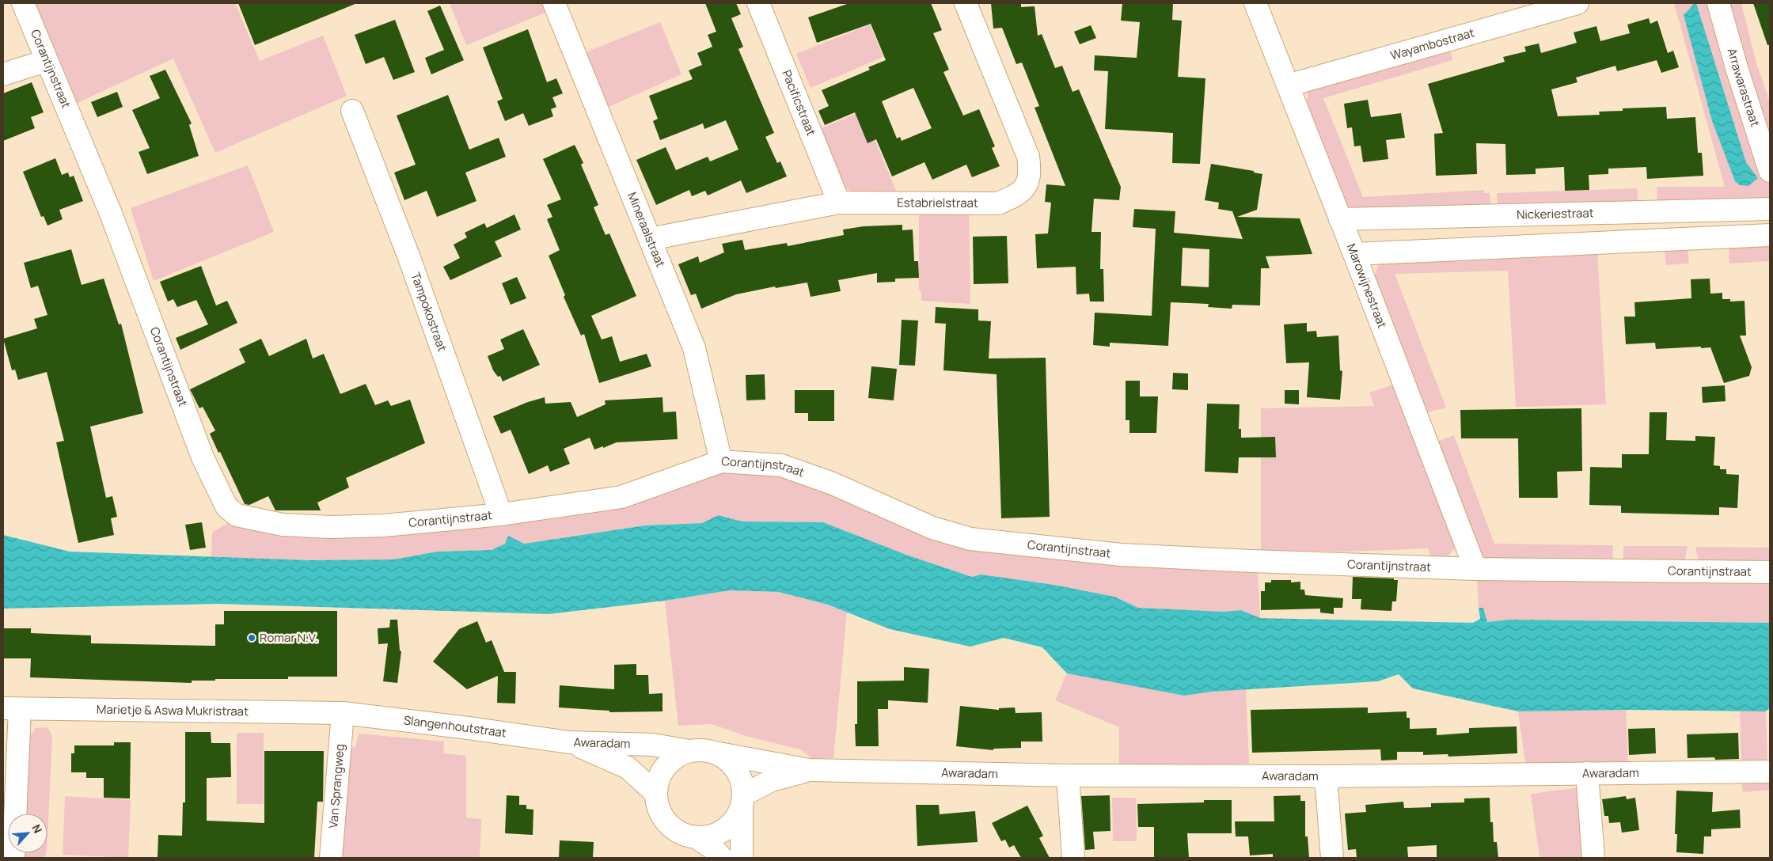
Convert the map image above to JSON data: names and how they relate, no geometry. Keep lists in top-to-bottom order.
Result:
{
  "streets": {
    "street": [
      "Wayambostraat",
      "Corantijnstraat",
      "Arrawarastraat",
      "Pacificstraat",
      "Estabrielstraat",
      "Nickeriestraat",
      "Mineraalstraat",
      "Marowijnestraat",
      "Tampokostraat",
      "Marietje & Aswa Mukristraat",
      "Slangenhoutstraat",
      "Awaradam",
      "Van Sprangweg"
    ]
  },
  "crossings": [
    ["Wayambostraat", "Marowijnestraat"],
    ["Corantijnstraat", "Mineraalstraat"],
    ["Corantijnstraat", "Marowijnestraat"],
    ["Corantijnstraat", "Tampokostraat"],
    ["Pacificstraat", "Estabrielstraat"],
    ["Estabrielstraat", "Mineraalstraat"],
    ["Nickeriestraat", "Marowijnestraat"],
    ["Marietje & Aswa Mukristraat", "Slangenhoutstraat"],
    ["Marietje & Aswa Mukristraat", "Van Sprangweg"],
    ["Slangenhoutstraat", "Awaradam"],
    ["Slangenhoutstraat", "Van Sprangweg"]
  ],
  "places": ["Romar N.V."],
  "north": "top right"
}
